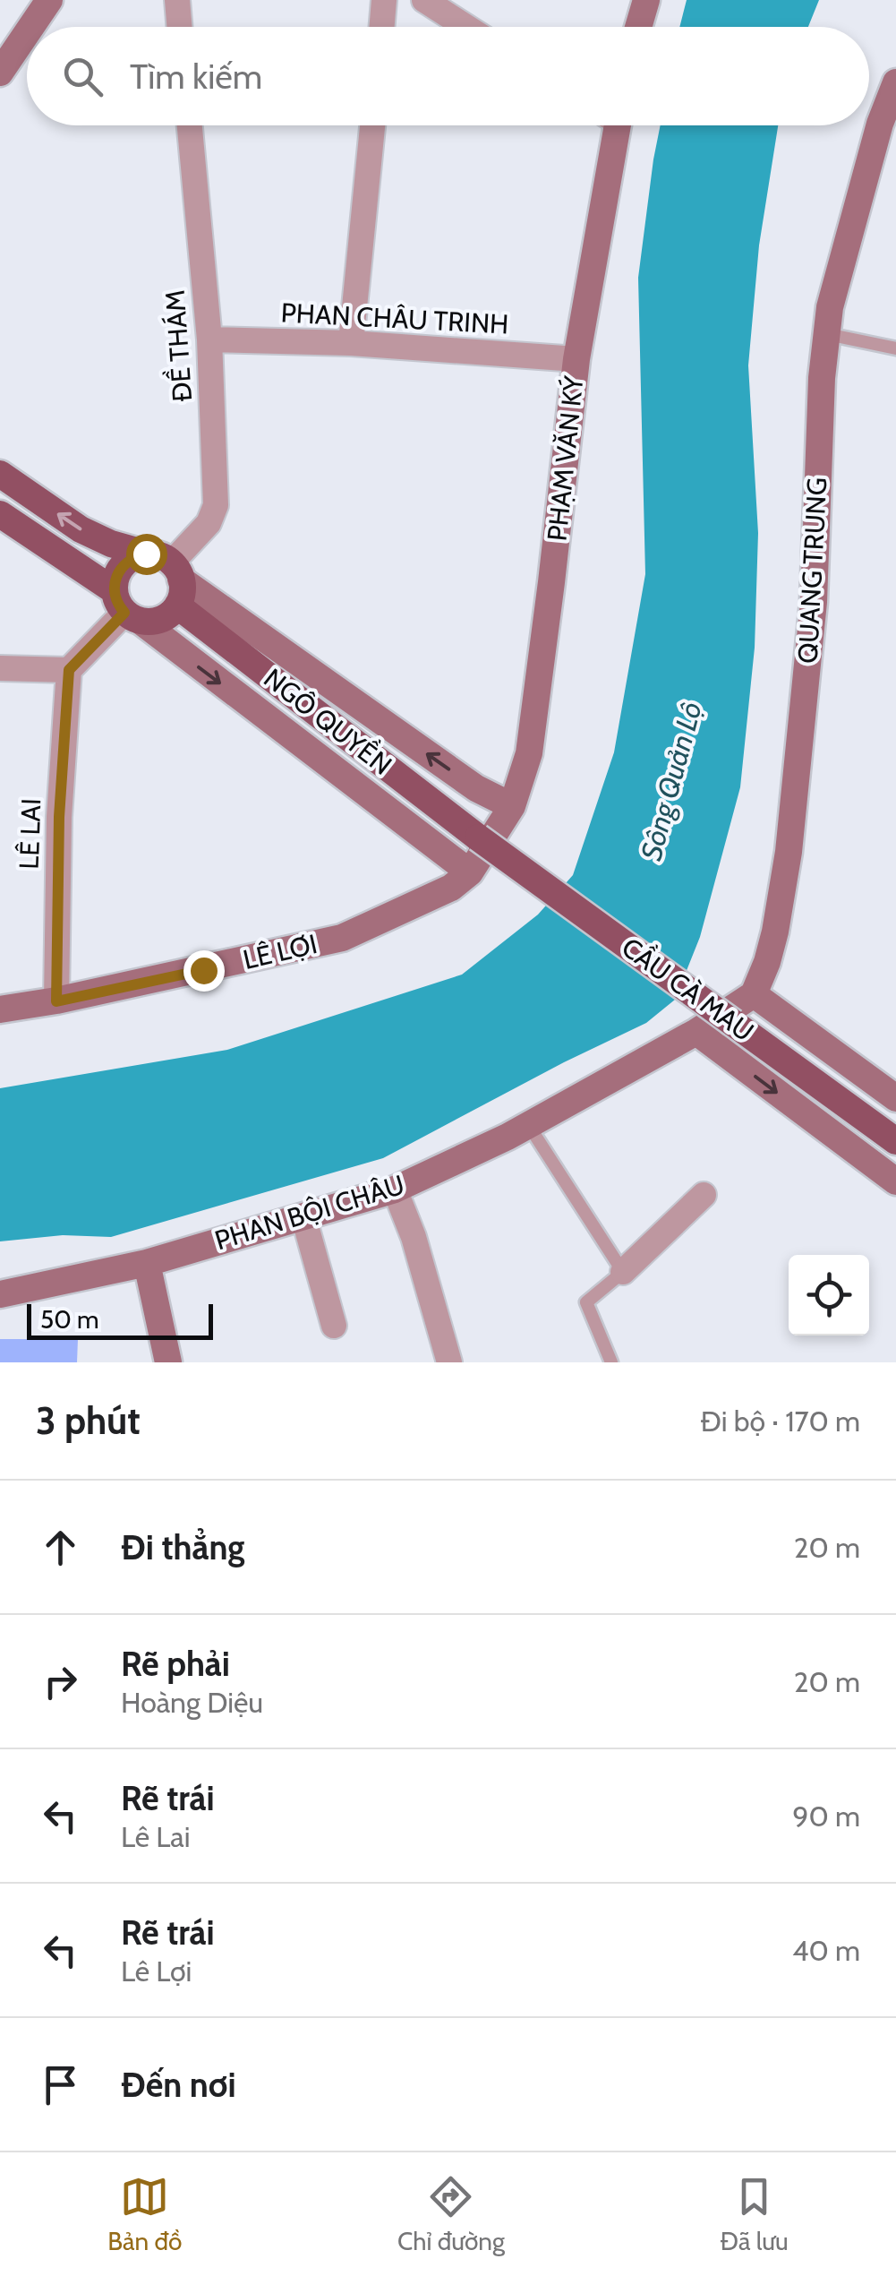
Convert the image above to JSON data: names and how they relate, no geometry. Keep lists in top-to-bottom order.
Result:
{
  "streets": {
    "main road": ["NGÔ QUYỀN", "CẦU CÀ MAU"],
    "street": [
      "PHAN CHÂU TRINH",
      "ĐỀ THÁM",
      "PHẠM VĂN KÝ",
      "QUANG TRUNG",
      "LÊ LAI",
      "LÊ LỢI",
      "PHAN BỘI CHÂU"
    ]
  },
  "crossings": [
    ["PHAN CHÂU TRINH", "ĐỀ THÁM"],
    ["PHAN CHÂU TRINH", "PHẠM VĂN KÝ"],
    ["ĐỀ THÁM", "NGÔ QUYỀN"],
    ["PHẠM VĂN KÝ", "LÊ LỢI"],
    ["NGÔ QUYỀN", "CẦU CÀ MAU"],
    ["LÊ LAI", "LÊ LỢI"]
  ],
  "water": ["Sông Quản Lộ"],
  "scale_bar": "50 m",
  "page": {
    "search": "Tìm kiếm",
    "scale": "50 m",
    "heading": ["3 phút", "Đi bộ · 170 m"],
    "list": [
      ["Đi thẳng", "20 m"],
      ["Rẽ phải", "Hoàng Diệu", "20 m"],
      ["Rẽ trái", "Lê Lai", "90 m"],
      ["Rẽ trái", "Lê Lợi", "40 m"],
      "Đến nơi"
    ],
    "nav": ["Bản đồ", "Chỉ đường", "Đã lưu"]
  }
}
